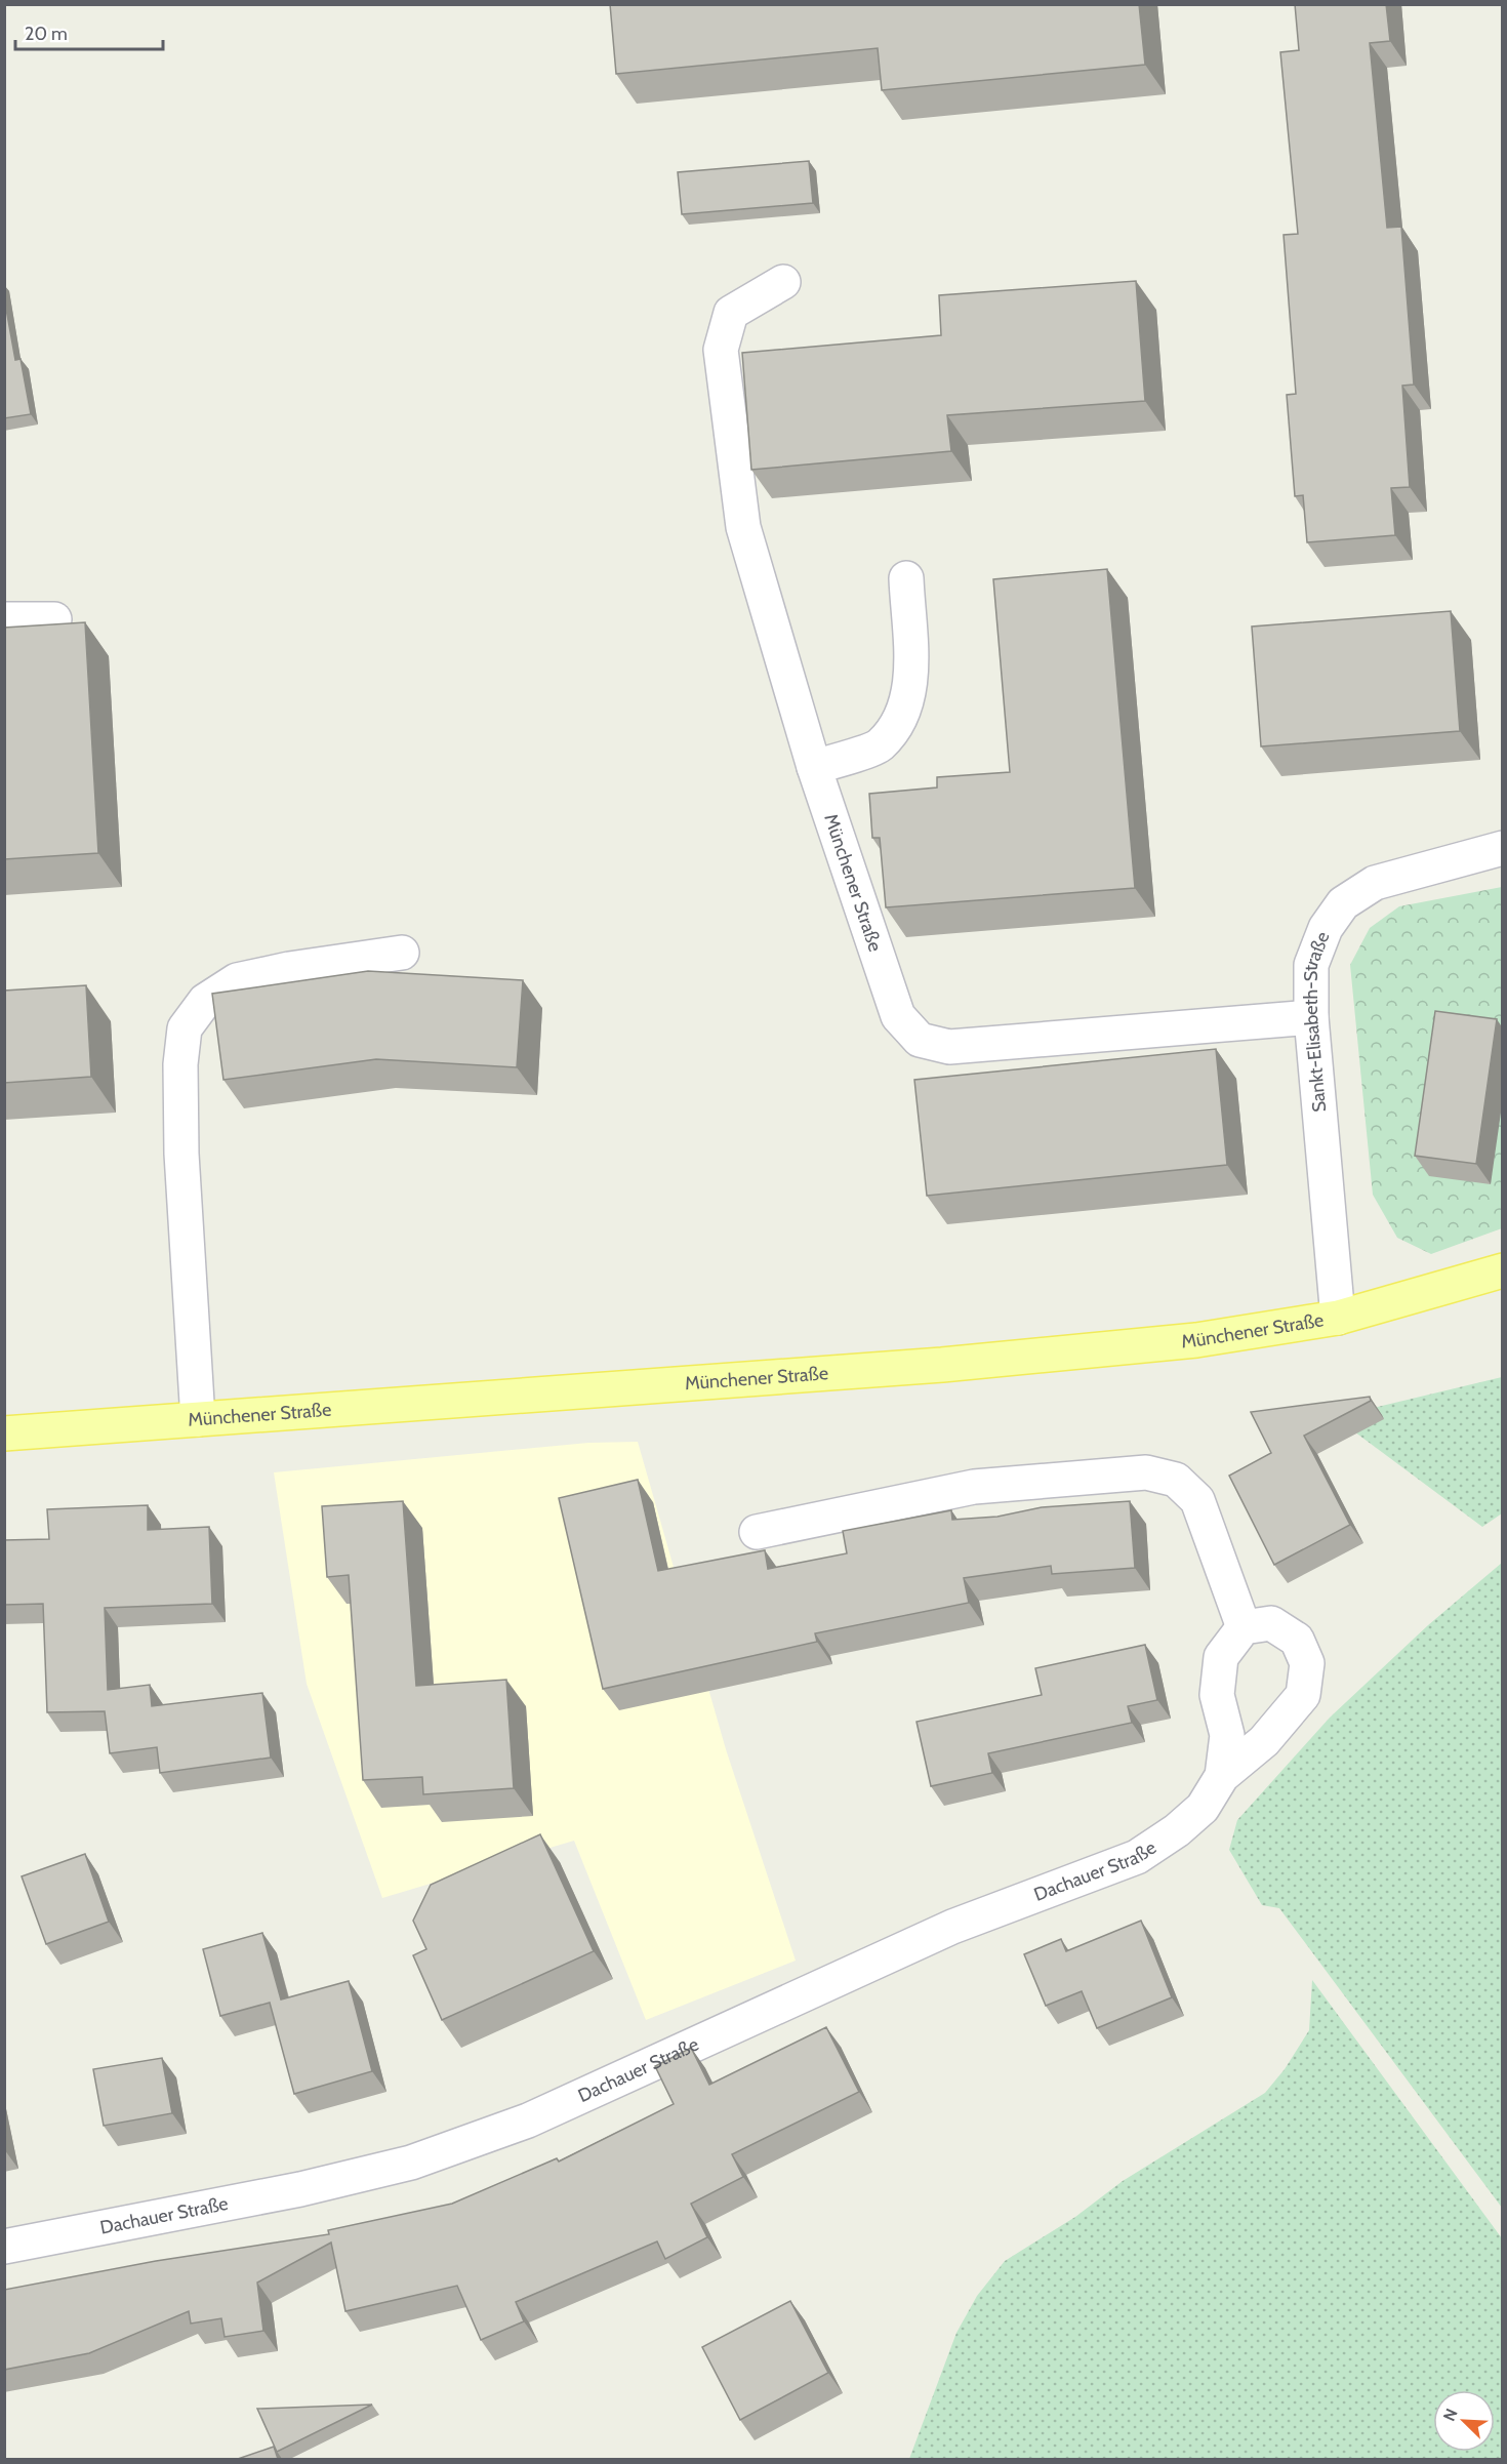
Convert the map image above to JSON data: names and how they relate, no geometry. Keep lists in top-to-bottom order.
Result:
{
  "streets": {
    "main road": ["Münchener Straße"],
    "street": ["Sankt-Elisabeth-Straße", "Dachauer Straße"]
  },
  "crossings": [
    ["Münchener Straße", "Sankt-Elisabeth-Straße"]
  ],
  "scale_bar": "20 m",
  "north": "top left"
}
